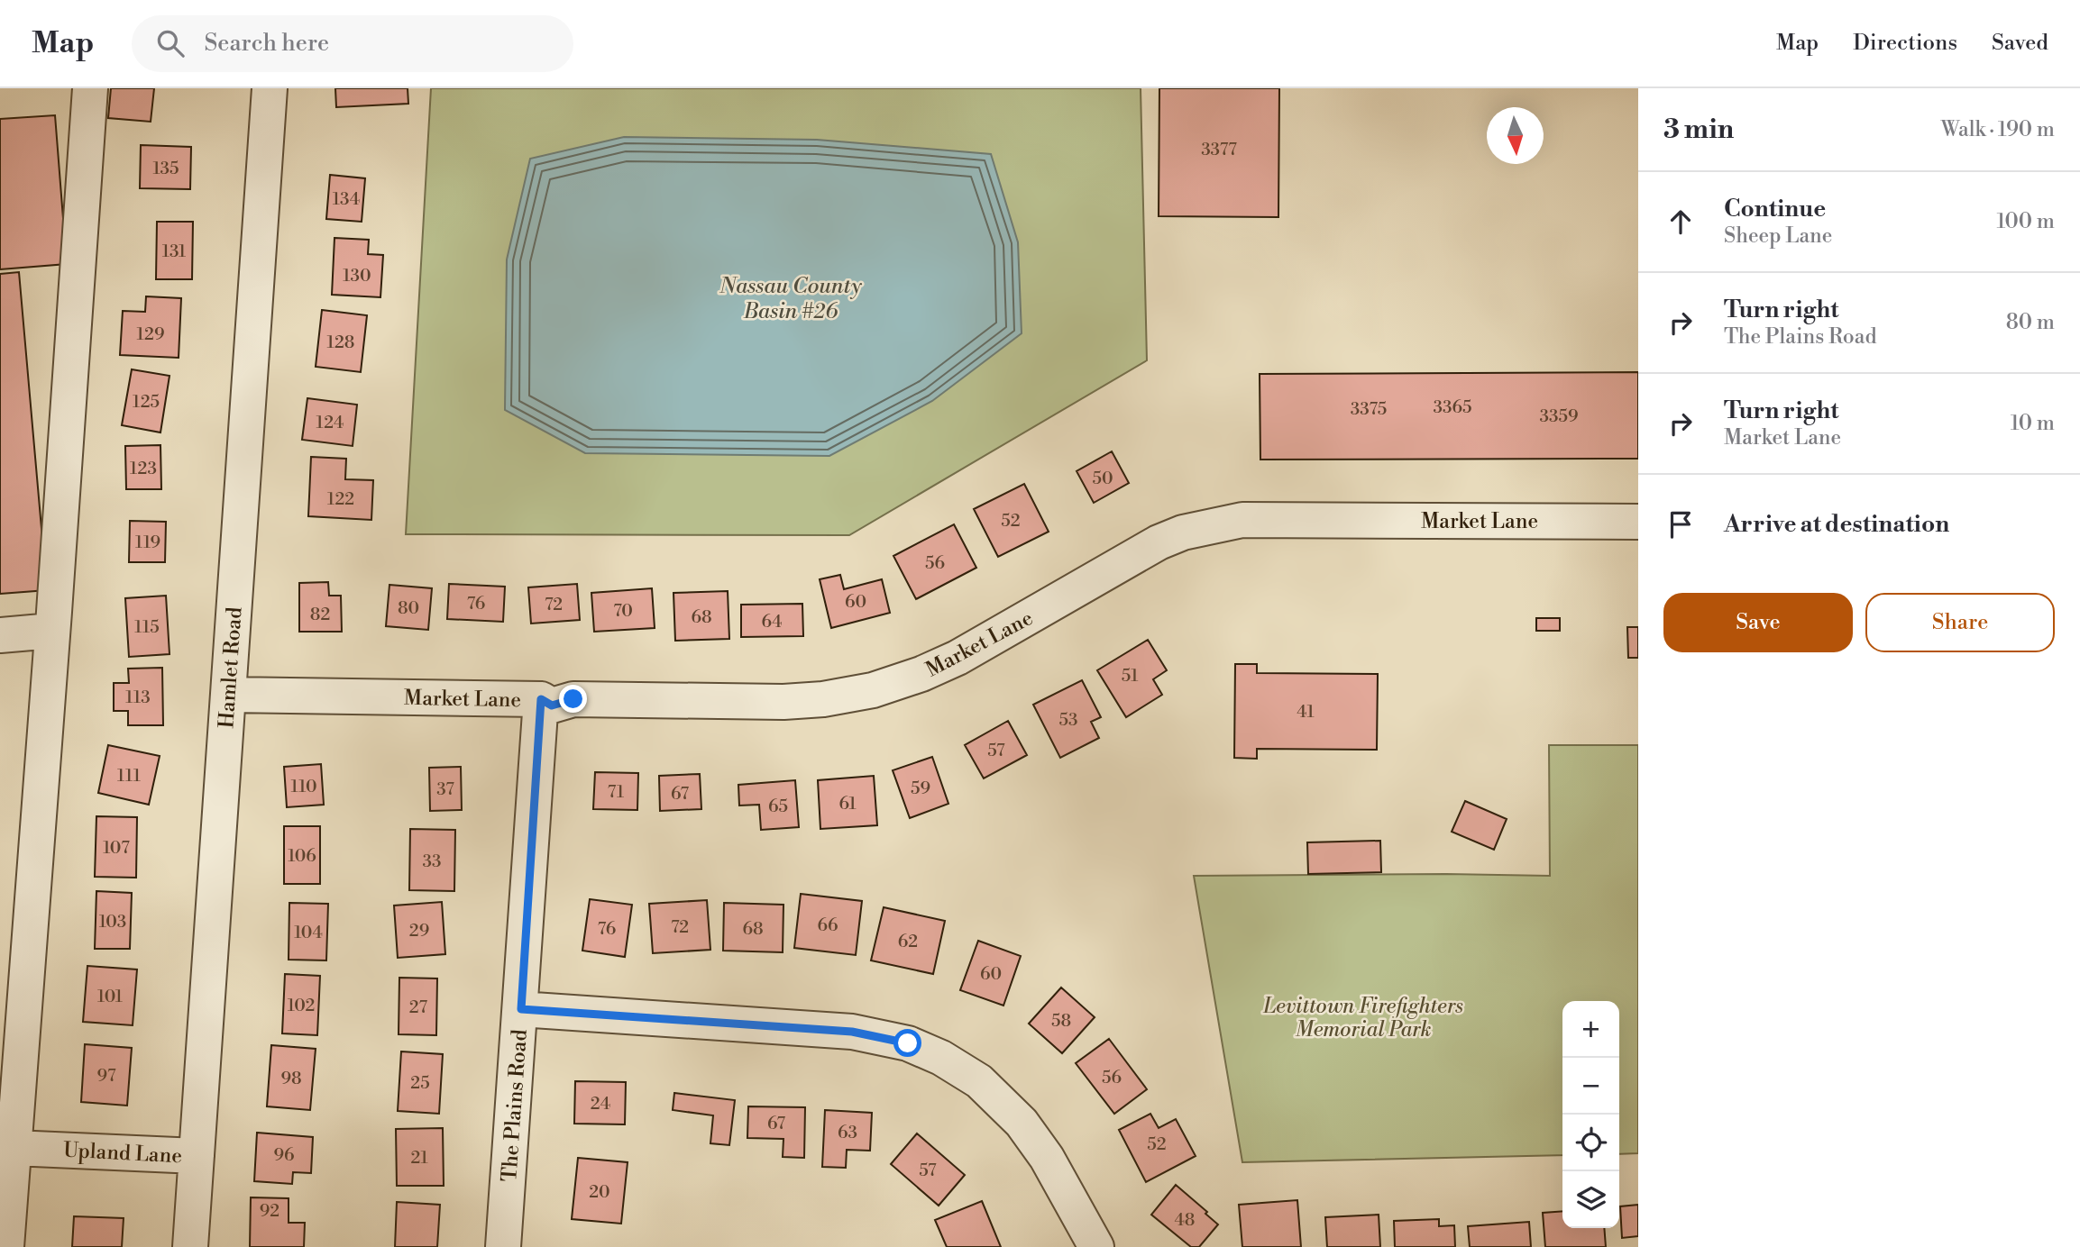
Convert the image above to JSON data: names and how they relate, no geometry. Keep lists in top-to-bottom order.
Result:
{
  "streets": {
    "street": [
      "Market Lane",
      "Hamlet Road",
      "The Plains Road",
      "Upland Lane"
    ]
  },
  "crossings": [
    ["Market Lane", "Hamlet Road"],
    ["Market Lane", "The Plains Road"],
    ["Hamlet Road", "Upland Lane"]
  ],
  "water": ["Nassau County Basin #26"],
  "parks": ["Levittown Firefighters Memorial Park"],
  "house_numbers": [
    "3377",
    "135",
    "134",
    "131",
    "130",
    "129",
    "128",
    "125",
    "3365",
    "3375",
    "3359",
    "124",
    "123",
    "50",
    "122",
    "52",
    "119",
    "56",
    "60",
    "76",
    "72",
    "80",
    "70",
    "82",
    "68",
    "64",
    "115",
    "51",
    "113",
    "41",
    "53",
    "57",
    "111",
    "110",
    "59",
    "37",
    "71",
    "67",
    "61",
    "65",
    "107",
    "106",
    "33",
    "103",
    "66",
    "72",
    "76",
    "68",
    "29",
    "104",
    "62",
    "60",
    "101",
    "102",
    "27",
    "58",
    "97",
    "56",
    "98",
    "25",
    "24",
    "67",
    "63",
    "52",
    "96",
    "21",
    "57",
    "20",
    "92",
    "48"
  ],
  "north": "bottom",
  "page": {
    "header": "Map",
    "search": "Search here",
    "nav": ["Map", "Directions", "Saved"],
    "heading": ["3 min", "Walk · 190 m"],
    "list": [
      ["Continue", "Sheep Lane", "100 m"],
      ["Turn right", "The Plains Road", "80 m"],
      ["Turn right", "Market Lane", "10 m"],
      "Arrive at destination"
    ],
    "buttons": ["Save", "Share"],
    "map_buttons": ["+", "−"]
  }
}
